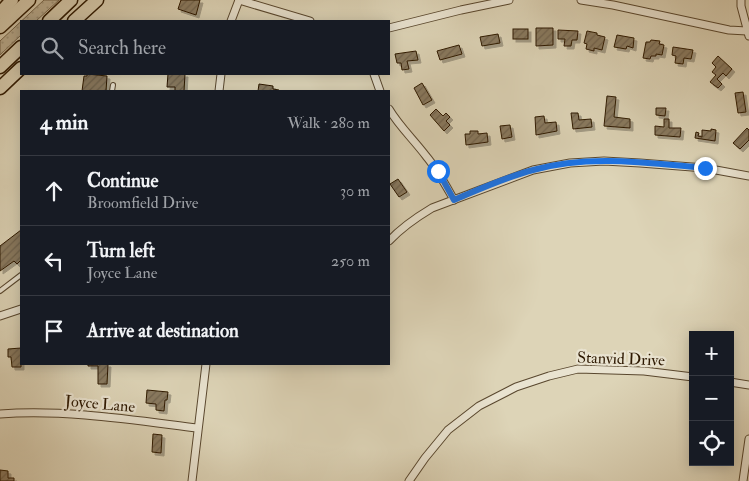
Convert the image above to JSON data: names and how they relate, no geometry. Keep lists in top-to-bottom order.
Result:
{
  "streets": {
    "street": ["Stanvid Drive", "Joyce Lane"]
  },
  "page": {
    "search": "Search here",
    "heading": ["4 min", "Walk · 280 m"],
    "list": [
      ["Continue", "Broomfield Drive", "30 m"],
      ["Turn left", "Joyce Lane", "250 m"],
      "Arrive at destination"
    ],
    "map_buttons": ["+", "−"]
  }
}
